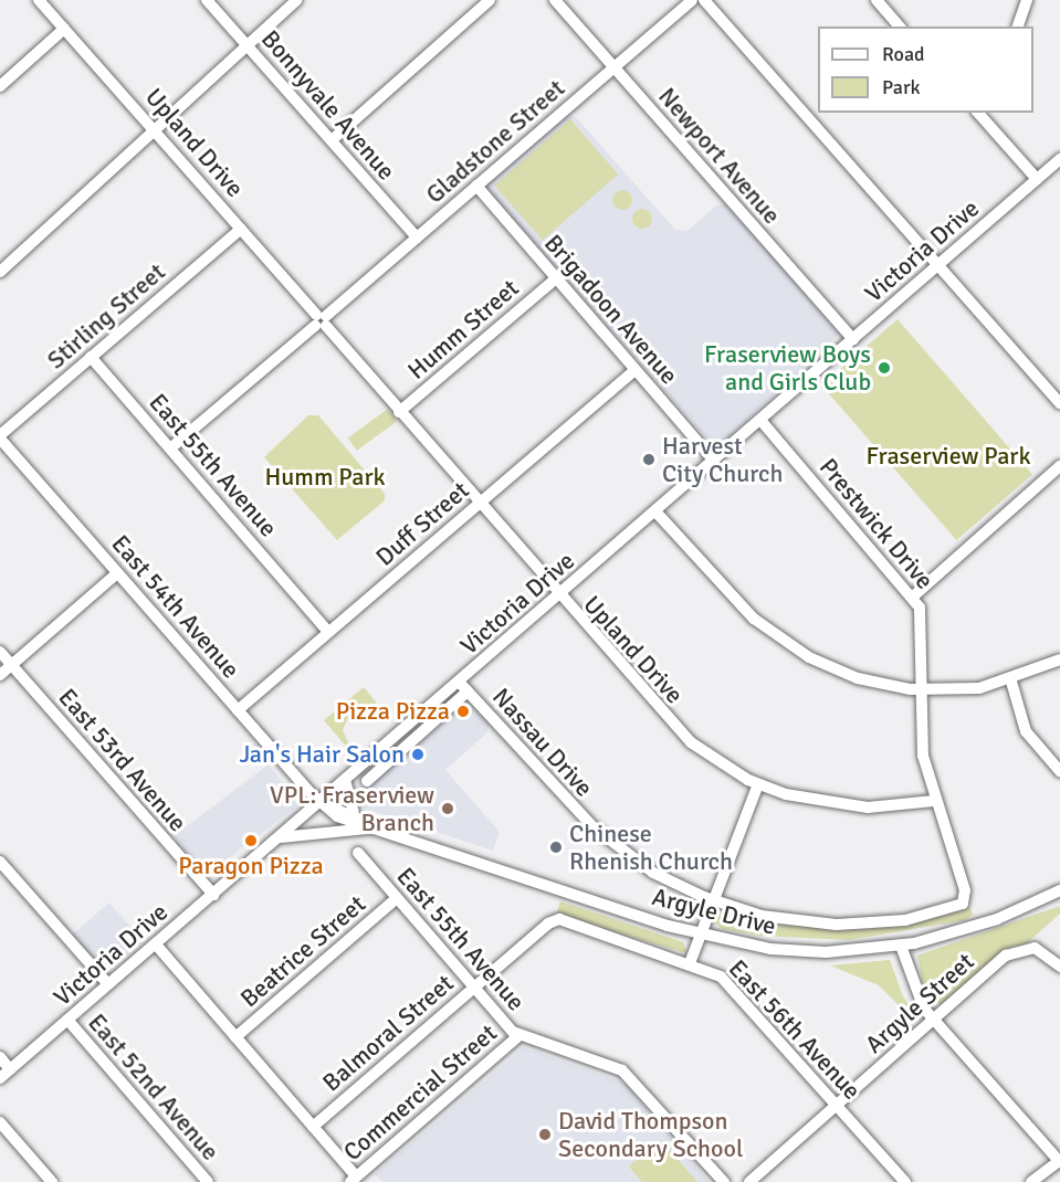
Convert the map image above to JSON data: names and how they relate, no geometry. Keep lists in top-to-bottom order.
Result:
{
  "streets": {
    "street": [
      "Bonnyvale Avenue",
      "Gladstone Street",
      "Upland Drive",
      "Newport Avenue",
      "Victoria Drive",
      "Brigadoon Avenue",
      "Stirling Street",
      "Humm Street",
      "East 55th Avenue",
      "Duff Street",
      "Prestwick Drive",
      "East 54th Avenue",
      "Nassau Drive",
      "East 53rd Avenue",
      "Argyle Drive",
      "Beatrice Street",
      "Argyle Street",
      "East 56th Avenue",
      "Balmoral Street",
      "East 52nd Avenue",
      "Commercial Street"
    ]
  },
  "crossings": [
    ["Bonnyvale Avenue", "Gladstone Street"],
    ["Gladstone Street", "Upland Drive"],
    ["Gladstone Street", "Newport Avenue"],
    ["Gladstone Street", "Brigadoon Avenue"],
    ["Gladstone Street", "East 55th Avenue"],
    ["Upland Drive", "Victoria Drive"],
    ["Upland Drive", "Stirling Street"],
    ["Upland Drive", "Humm Street"],
    ["Upland Drive", "Duff Street"],
    ["Upland Drive", "Prestwick Drive"],
    ["Newport Avenue", "Victoria Drive"],
    ["Victoria Drive", "Brigadoon Avenue"],
    ["Victoria Drive", "Prestwick Drive"],
    ["Victoria Drive", "East 54th Avenue"],
    ["Victoria Drive", "Nassau Drive"],
    ["Victoria Drive", "East 53rd Avenue"],
    ["Victoria Drive", "Argyle Drive"],
    ["Victoria Drive", "East 52nd Avenue"],
    ["Brigadoon Avenue", "Humm Street"],
    ["Brigadoon Avenue", "Duff Street"],
    ["Stirling Street", "East 55th Avenue"],
    ["Stirling Street", "East 54th Avenue"],
    ["East 55th Avenue", "Duff Street"],
    ["East 55th Avenue", "Beatrice Street"],
    ["East 55th Avenue", "Balmoral Street"],
    ["East 55th Avenue", "Commercial Street"],
    ["Duff Street", "East 54th Avenue"],
    ["Prestwick Drive", "Nassau Drive"],
    ["East 54th Avenue", "Argyle Drive"],
    ["Argyle Street", "East 56th Avenue"],
    ["East 56th Avenue", "Balmoral Street"]
  ],
  "parks": ["Fraserview Park", "Humm Park"],
  "places": [
    "Fraserview Boys and Girls Club",
    "Harvest City Church",
    "Pizza Pizza",
    "Jan's Hair Salon",
    "VPL: Fraserview Branch",
    "Paragon Pizza",
    "Chinese Rhenish Church",
    "David Thompson Secondary School"
  ],
  "legend": ["Road", "Park"]
}
